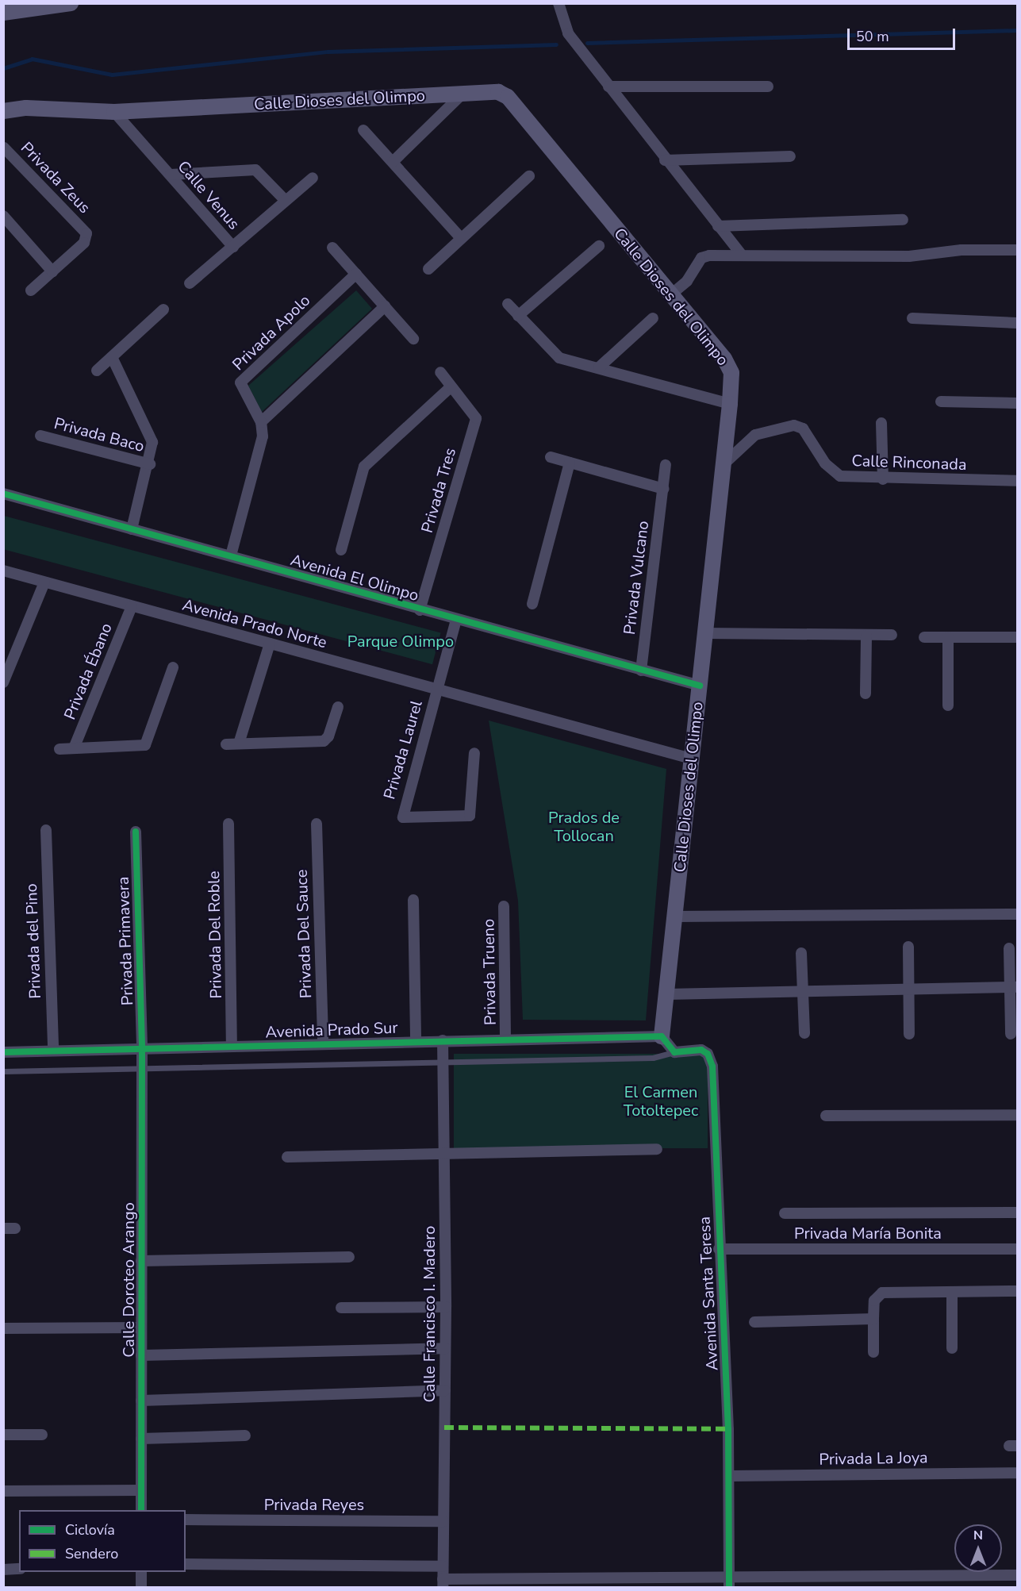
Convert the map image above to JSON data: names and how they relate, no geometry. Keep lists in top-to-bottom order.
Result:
{
  "streets": {
    "main road": ["Calle Dioses del Olimpo"],
    "street": [
      "Privada Zeus",
      "Calle Venus",
      "Privada Apolo",
      "Privada Baco",
      "Calle Rinconada",
      "Privada Tres",
      "Avenida El Olimpo",
      "Privada Vulcano",
      "Avenida Prado Norte",
      "Privada Ébano",
      "Privada Laurel",
      "Privada Del Sauce",
      "Privada Del Roble",
      "Privada del Pino",
      "Privada Primavera",
      "Privada Trueno",
      "Avenida Prado Sur",
      "Privada María Bonita",
      "Calle Doroteo Arango",
      "Avenida Santa Teresa",
      "Calle Francisco I. Madero",
      "Privada La Joya",
      "Privada Reyes"
    ]
  },
  "crossings": [
    ["Calle Dioses del Olimpo", "Calle Venus"],
    ["Calle Dioses del Olimpo", "Calle Rinconada"],
    ["Calle Dioses del Olimpo", "Avenida El Olimpo"],
    ["Calle Dioses del Olimpo", "Avenida Prado Norte"],
    ["Calle Dioses del Olimpo", "Avenida Prado Sur"],
    ["Privada Apolo", "Avenida El Olimpo"],
    ["Privada Baco", "Avenida El Olimpo"],
    ["Privada Tres", "Avenida El Olimpo"],
    ["Avenida El Olimpo", "Privada Vulcano"],
    ["Avenida El Olimpo", "Privada Laurel"],
    ["Avenida Prado Norte", "Privada Ébano"],
    ["Avenida Prado Norte", "Privada Laurel"],
    ["Privada Del Sauce", "Avenida Prado Sur"],
    ["Privada Del Roble", "Avenida Prado Sur"],
    ["Privada del Pino", "Avenida Prado Sur"],
    ["Privada Primavera", "Avenida Prado Sur"],
    ["Privada Primavera", "Calle Doroteo Arango"],
    ["Privada Trueno", "Avenida Prado Sur"],
    ["Avenida Prado Sur", "Calle Doroteo Arango"],
    ["Avenida Prado Sur", "Calle Francisco I. Madero"],
    ["Privada María Bonita", "Avenida Santa Teresa"],
    ["Avenida Santa Teresa", "Privada La Joya"],
    ["Calle Francisco I. Madero", "Privada Reyes"]
  ],
  "parks": ["Parque Olimpo", "Prados de Tollocan", "El Carmen Totoltepec"],
  "legend": ["Ciclovía", "Sendero"],
  "scale_bar": "50 m",
  "north": "top"
}
